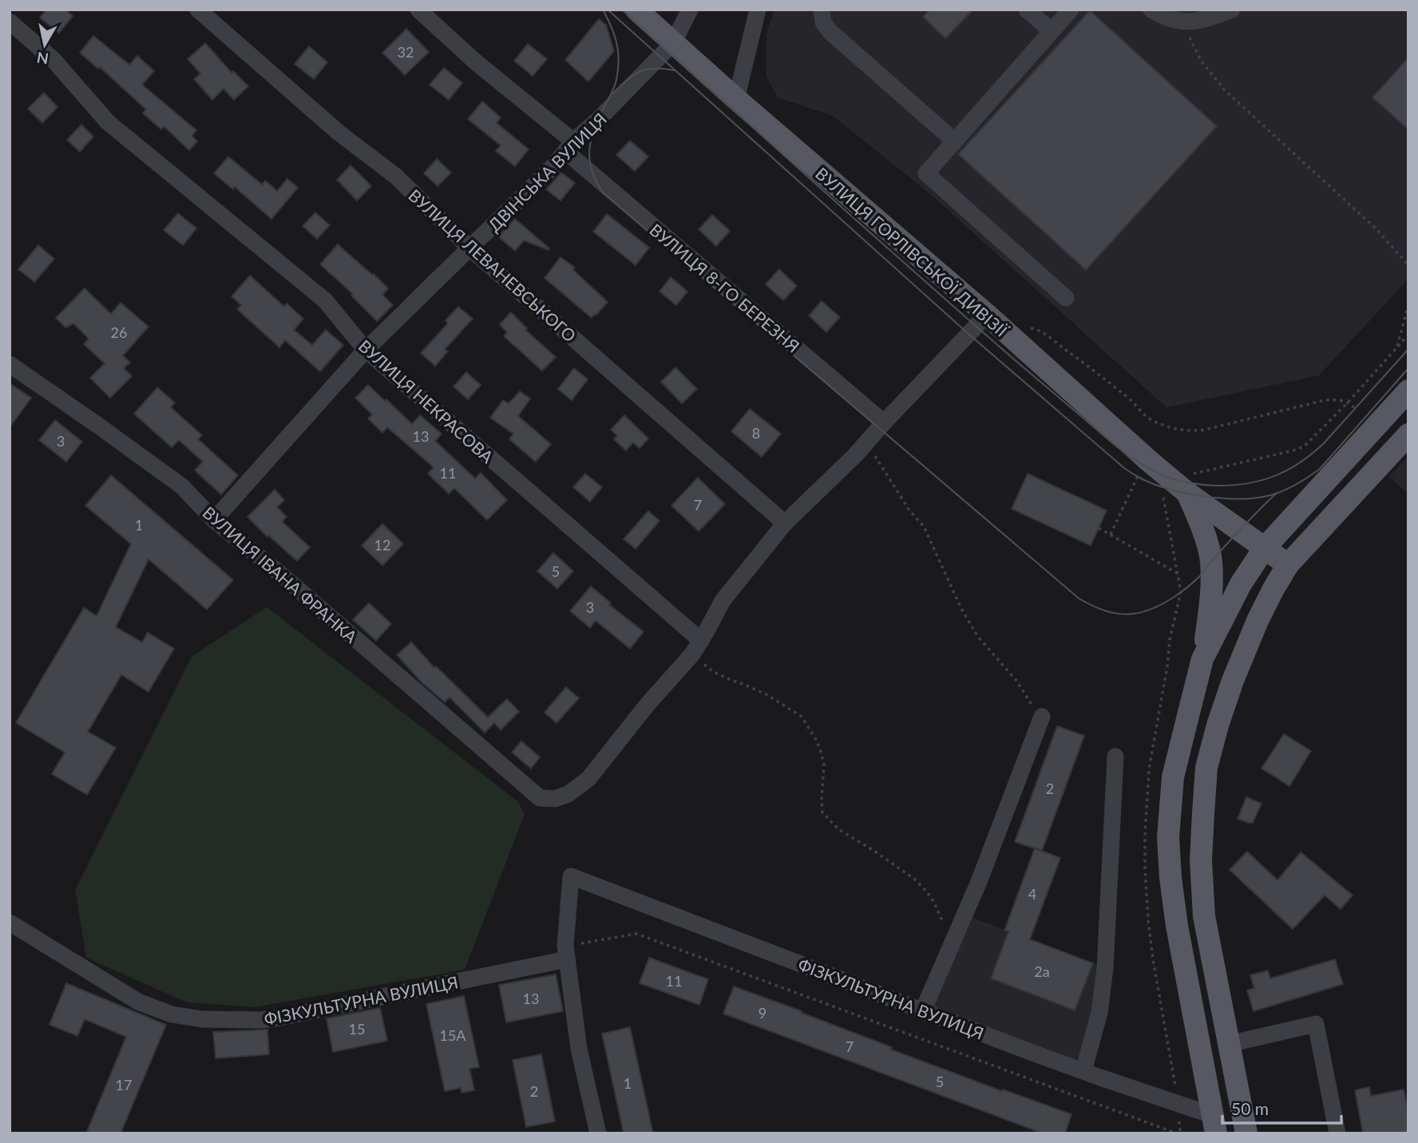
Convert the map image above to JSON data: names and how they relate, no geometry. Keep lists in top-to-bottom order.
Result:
{
  "streets": {
    "main road": ["ВУЛИЦЯ ГОРЛІВСЬКОЇ ДИВІЗІЇ"],
    "street": [
      "ДВІНСЬКА ВУЛИЦЯ",
      "ВУЛИЦЯ ЛЕВАНЕВСЬКОГО",
      "ВУЛИЦЯ 8-ГО БЕРЕЗНЯ",
      "ВУЛИЦЯ НЕКРАСОВА",
      "ВУЛИЦЯ ІВАНА ФРАНКА",
      "ФІЗКУЛЬТУРНА ВУЛИЦЯ"
    ]
  },
  "crossings": [
    ["ДВІНСЬКА ВУЛИЦЯ", "ВУЛИЦЯ ГОРЛІВСЬКОЇ ДИВІЗІЇ"],
    ["ДВІНСЬКА ВУЛИЦЯ", "ВУЛИЦЯ ЛЕВАНЕВСЬКОГО"],
    ["ДВІНСЬКА ВУЛИЦЯ", "ВУЛИЦЯ 8-ГО БЕРЕЗНЯ"],
    ["ДВІНСЬКА ВУЛИЦЯ", "ВУЛИЦЯ НЕКРАСОВА"],
    ["ДВІНСЬКА ВУЛИЦЯ", "ВУЛИЦЯ ІВАНА ФРАНКА"],
    ["ВУЛИЦЯ НЕКРАСОВА", "ВУЛИЦЯ ІВАНА ФРАНКА"]
  ],
  "house_numbers": [
    "32",
    "26",
    "8",
    "13",
    "3",
    "11",
    "7",
    "1",
    "12",
    "5",
    "3",
    "2",
    "4",
    "2а",
    "11",
    "13",
    "9",
    "15",
    "15А",
    "7",
    "5",
    "1",
    "17",
    "2"
  ],
  "scale_bar": "50 m",
  "north": "bottom"
}
